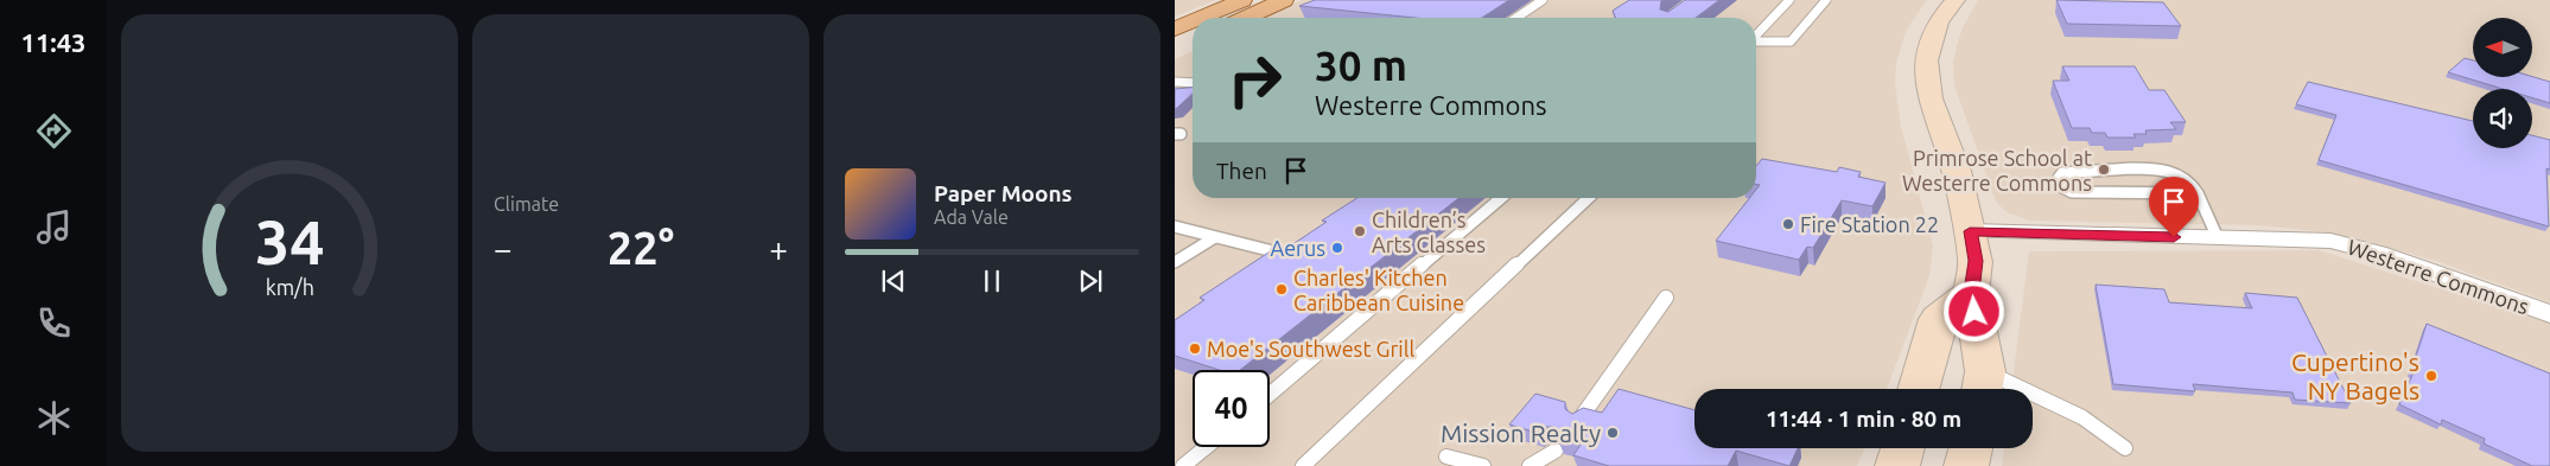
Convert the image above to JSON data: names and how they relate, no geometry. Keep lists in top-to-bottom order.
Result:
{
  "streets": {
    "street": ["Westerre Commons"]
  },
  "places": [
    "Primrose School at Westerre Commons",
    "Fire Station 22",
    "Children’s Arts Classes",
    "Aerus",
    "Charles' Kitchen Caribbean Cuisine",
    "Moe's Southwest Grill",
    "Cupertino's NY Bagels",
    "Mission Realty"
  ],
  "north": "left",
  "page": {
    "tabs": "11:43",
    "tile": "Climate",
    "turn": ["30 m", "Westerre Commons"],
    "then": "Then",
    "song": ["Paper Moons", "Ada Vale"],
    "heat": ["−", "22°", "+"],
    "limit": "40",
    "trip": "11:44 · 1 min · 80 m",
    "gauge": ["34", "km/h"]
  }
}
